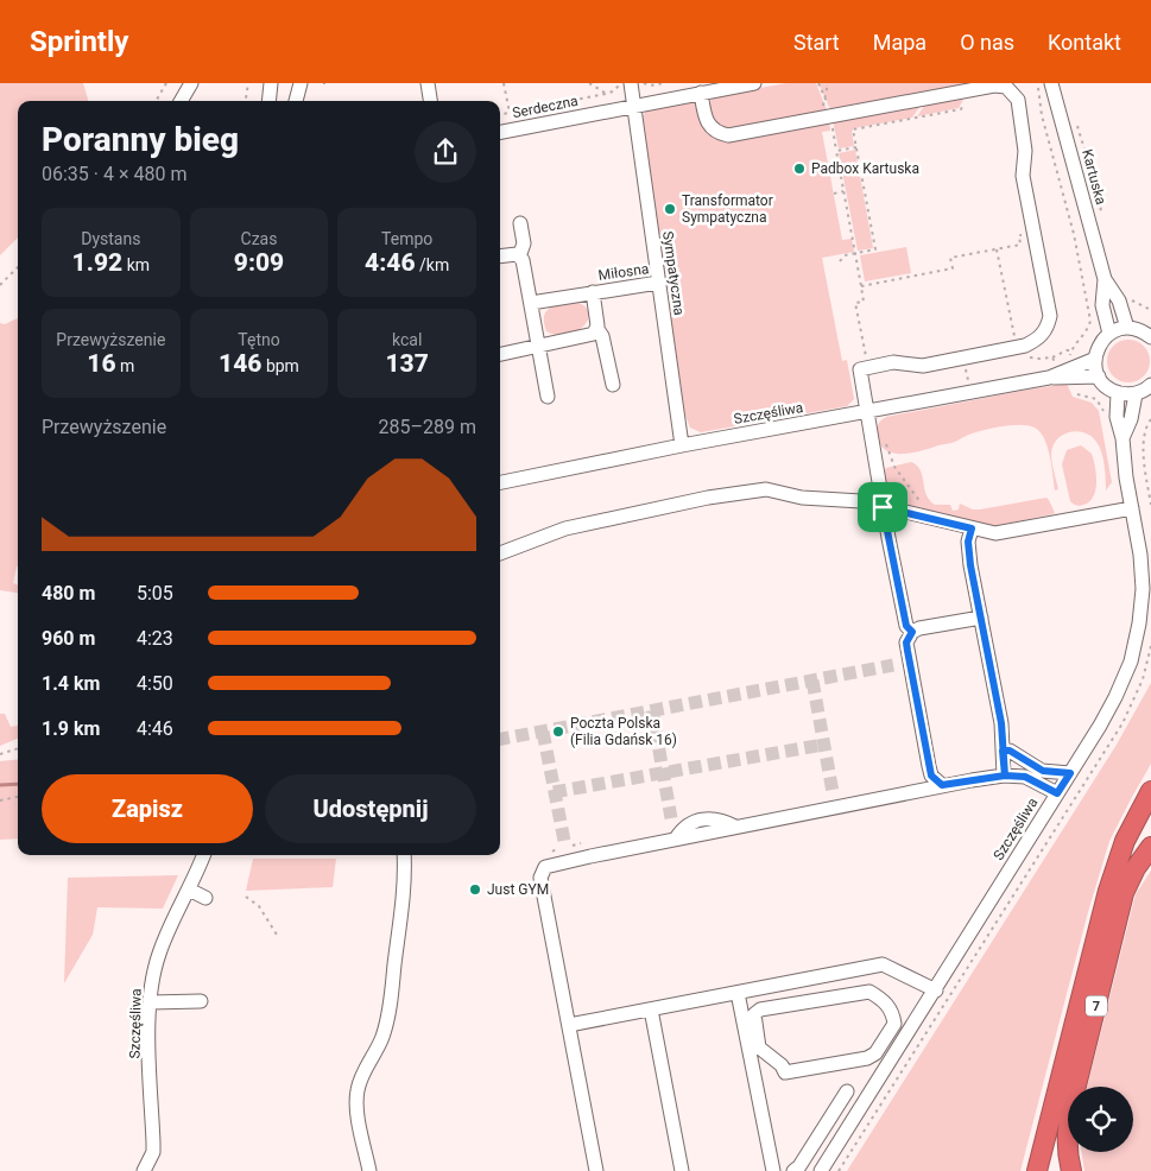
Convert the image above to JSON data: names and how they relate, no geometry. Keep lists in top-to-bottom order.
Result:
{
  "streets": {
    "highway": ["7"],
    "street": [
      "Serdeczna",
      "Kartuska",
      "Miłosna",
      "Sympatyczna",
      "Szczęśliwa"
    ]
  },
  "crossings": [
    ["Serdeczna", "Sympatyczna"],
    ["Miłosna", "Sympatyczna"],
    ["Sympatyczna", "Szczęśliwa"]
  ],
  "places": [
    "Padbox Kartuska",
    "Transformator Sympatyczna",
    "Poczta Polska (Filia Gdańsk 16)",
    "Just GYM"
  ],
  "page": {
    "header": "Sprintly",
    "nav": [
      "Start",
      "Mapa",
      "O nas",
      "Kontakt"
    ],
    "heading": ["Poranny bieg", "06:35 · 4 × 480 m"],
    "stats": [
      ["Dystans", "1.92 km"],
      ["Czas", "9:09"],
      ["Tempo", "4:46 /km"],
      ["Przewyższenie", "16 m"],
      ["Tętno", "146 bpm"],
      ["kcal", "137"]
    ],
    "chart": ["Przewyższenie", "285–289 m"],
    "list": [
      {
        "name": "480 m",
        "note": "5:05"
      },
      {
        "name": "960 m",
        "note": "4:23"
      },
      {
        "name": "1.4 km",
        "note": "4:50"
      },
      {
        "name": "1.9 km",
        "note": "4:46"
      }
    ],
    "buttons": ["Zapisz", "Udostępnij"]
  }
}
